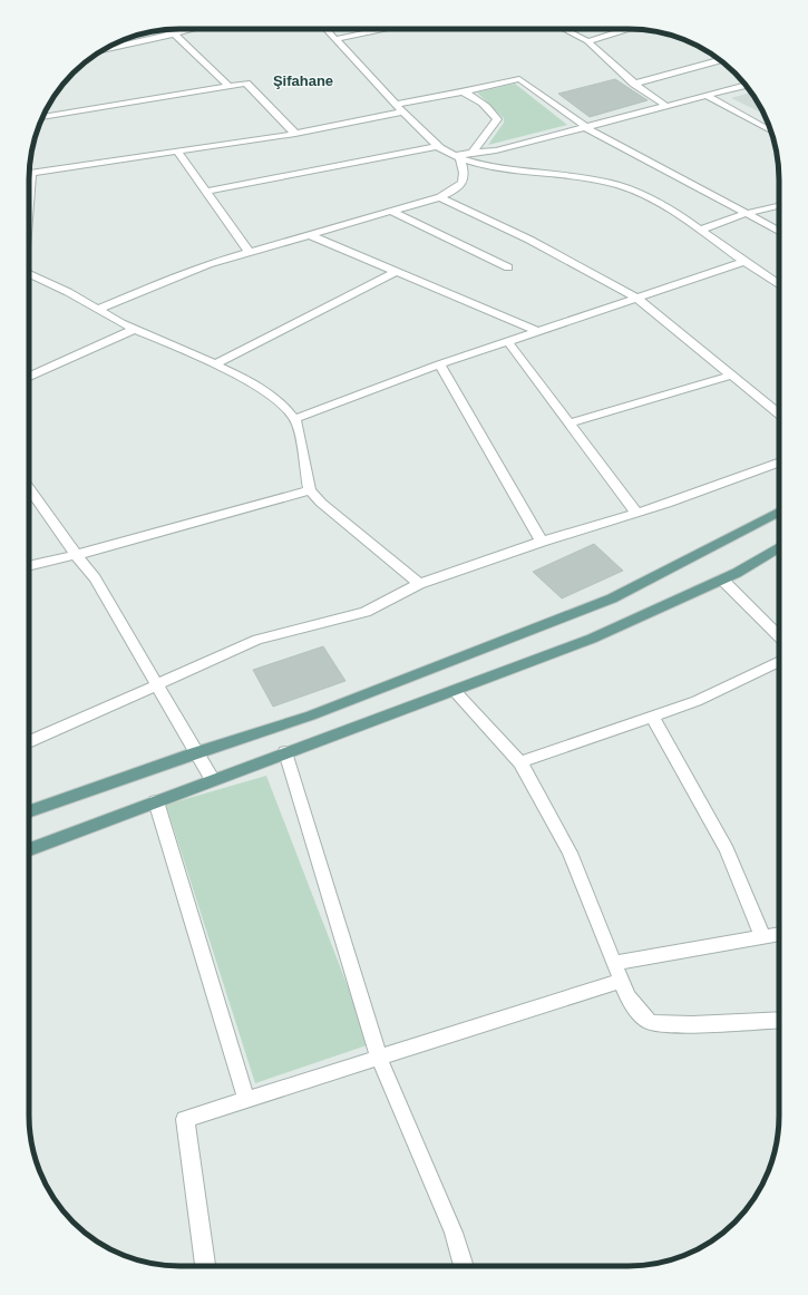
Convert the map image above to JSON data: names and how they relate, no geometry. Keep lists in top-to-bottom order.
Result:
{
  "districts": ["Şifahane"]
}
